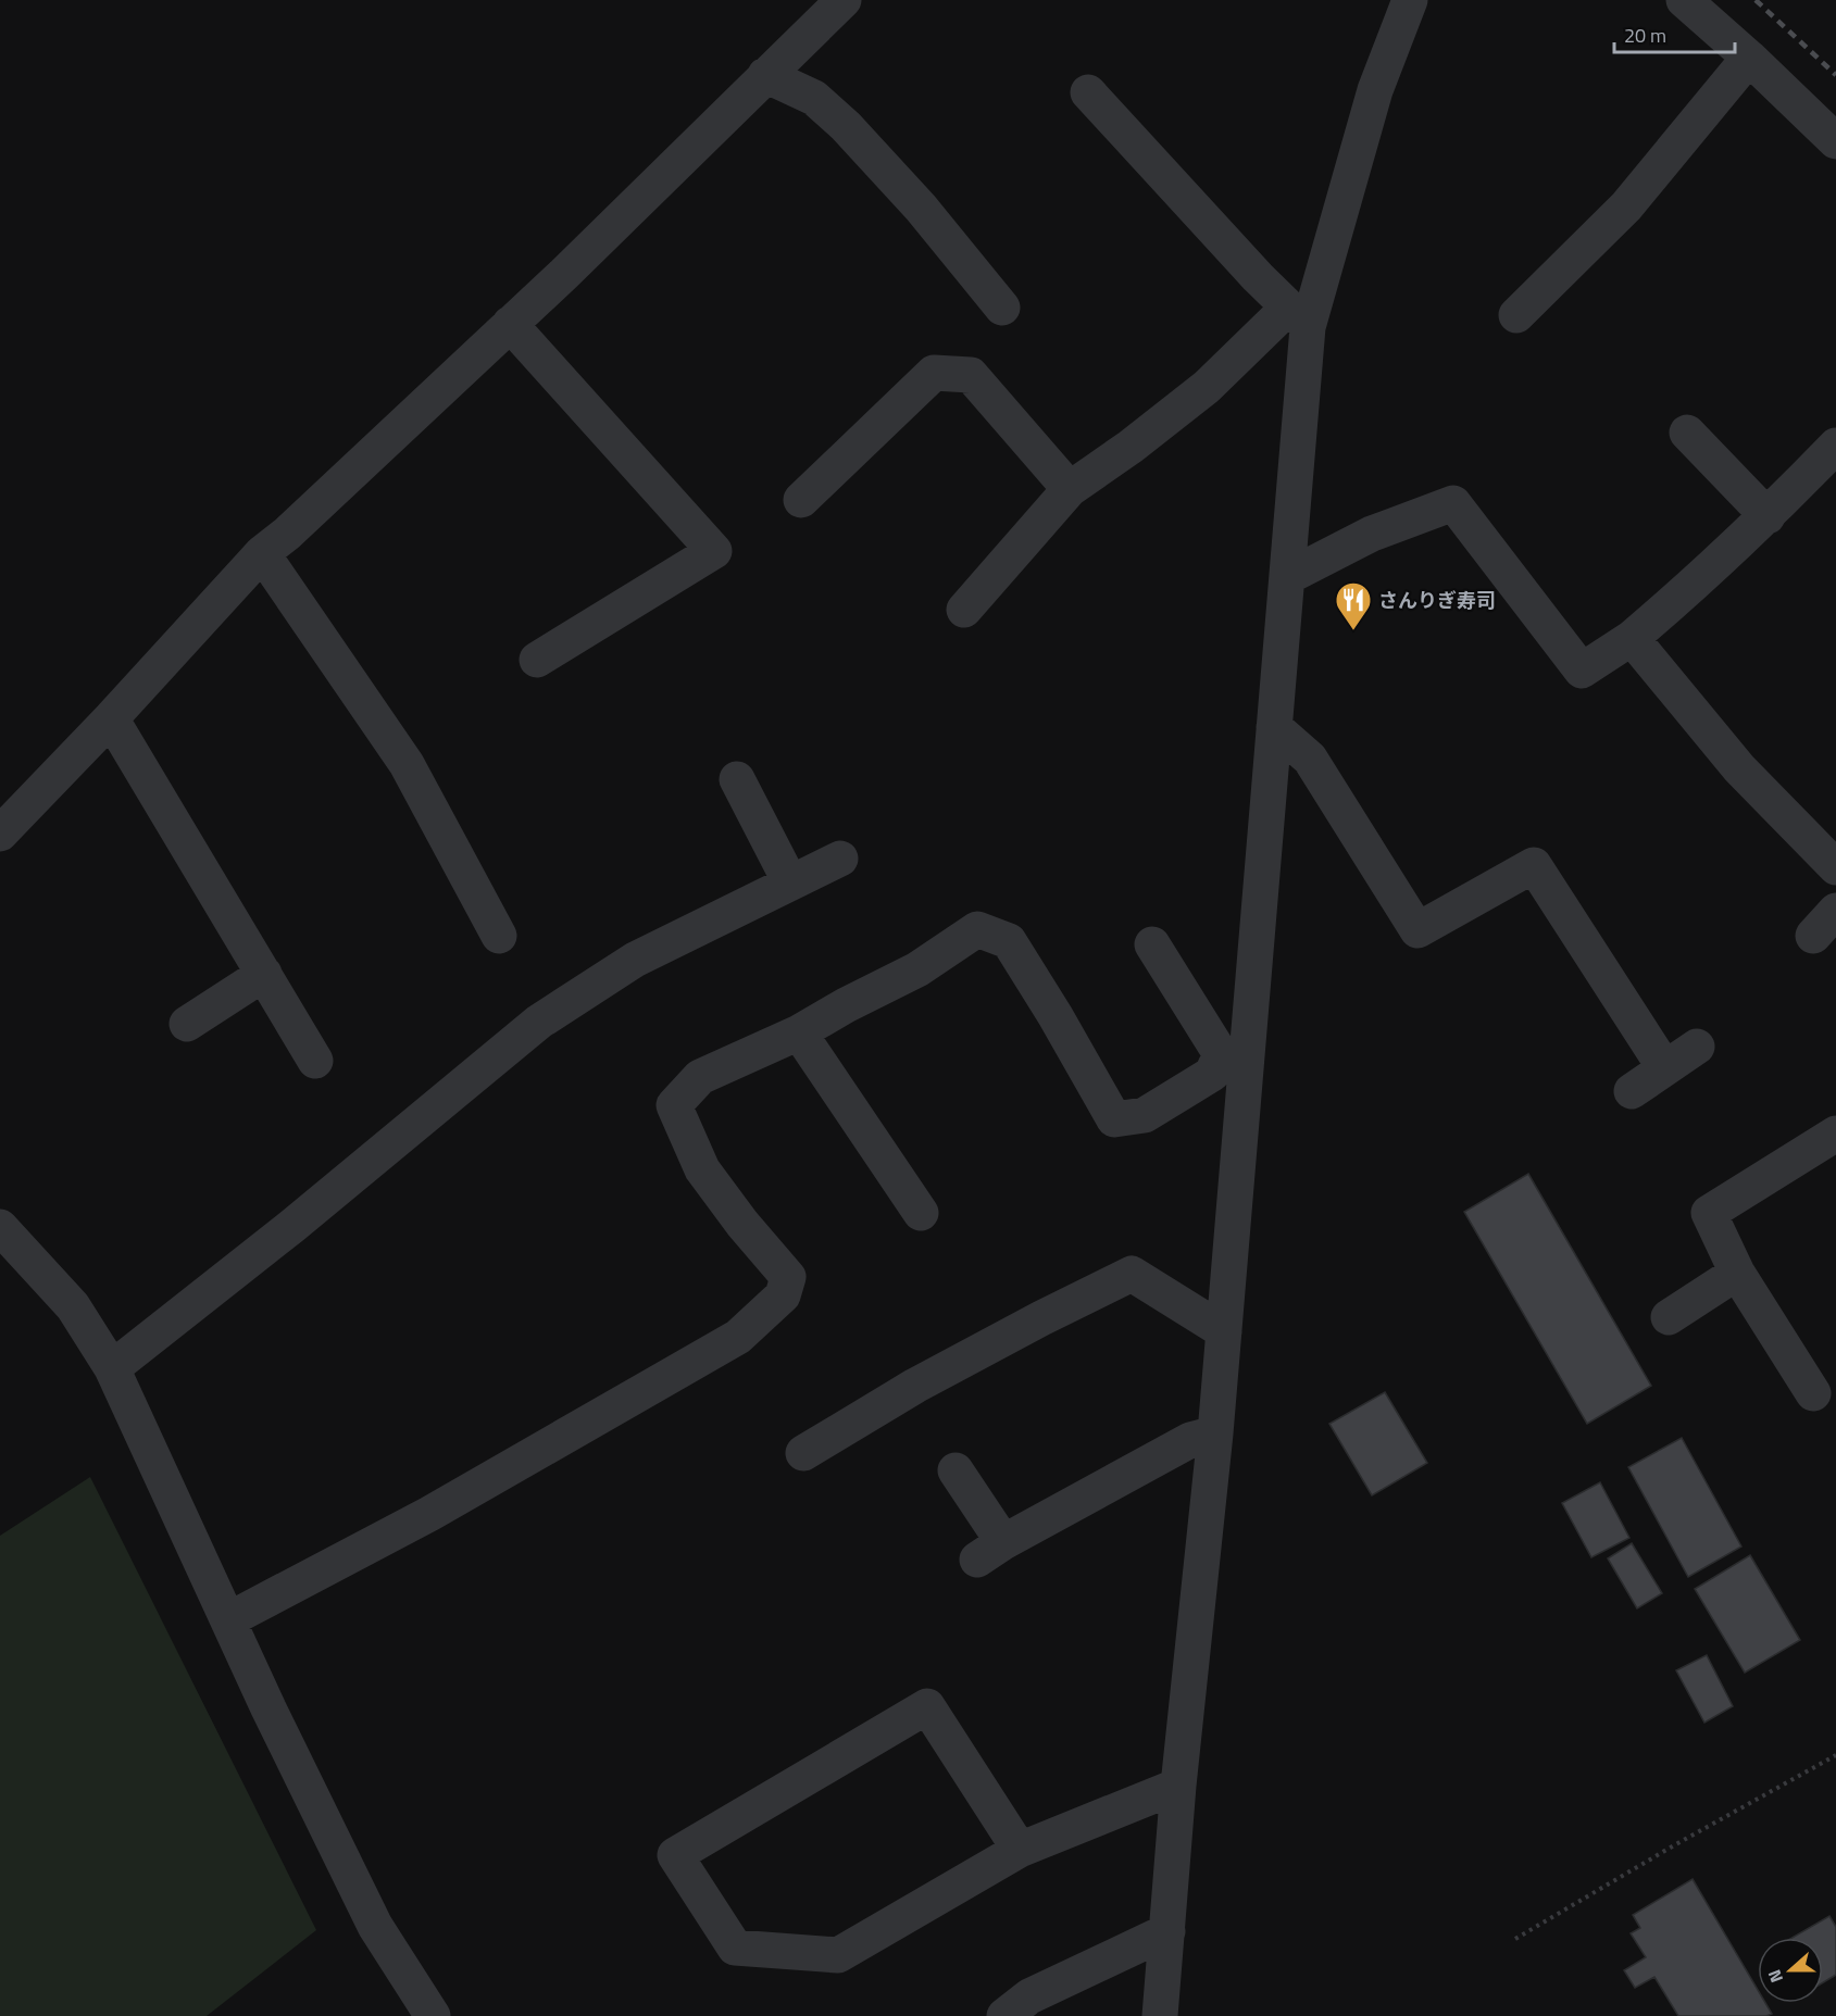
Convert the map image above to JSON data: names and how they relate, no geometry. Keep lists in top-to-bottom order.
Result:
{
  "places": {
    "restaurant": ["さんりぎ寿司"]
  },
  "scale_bar": "20 m",
  "north": "left"
}
